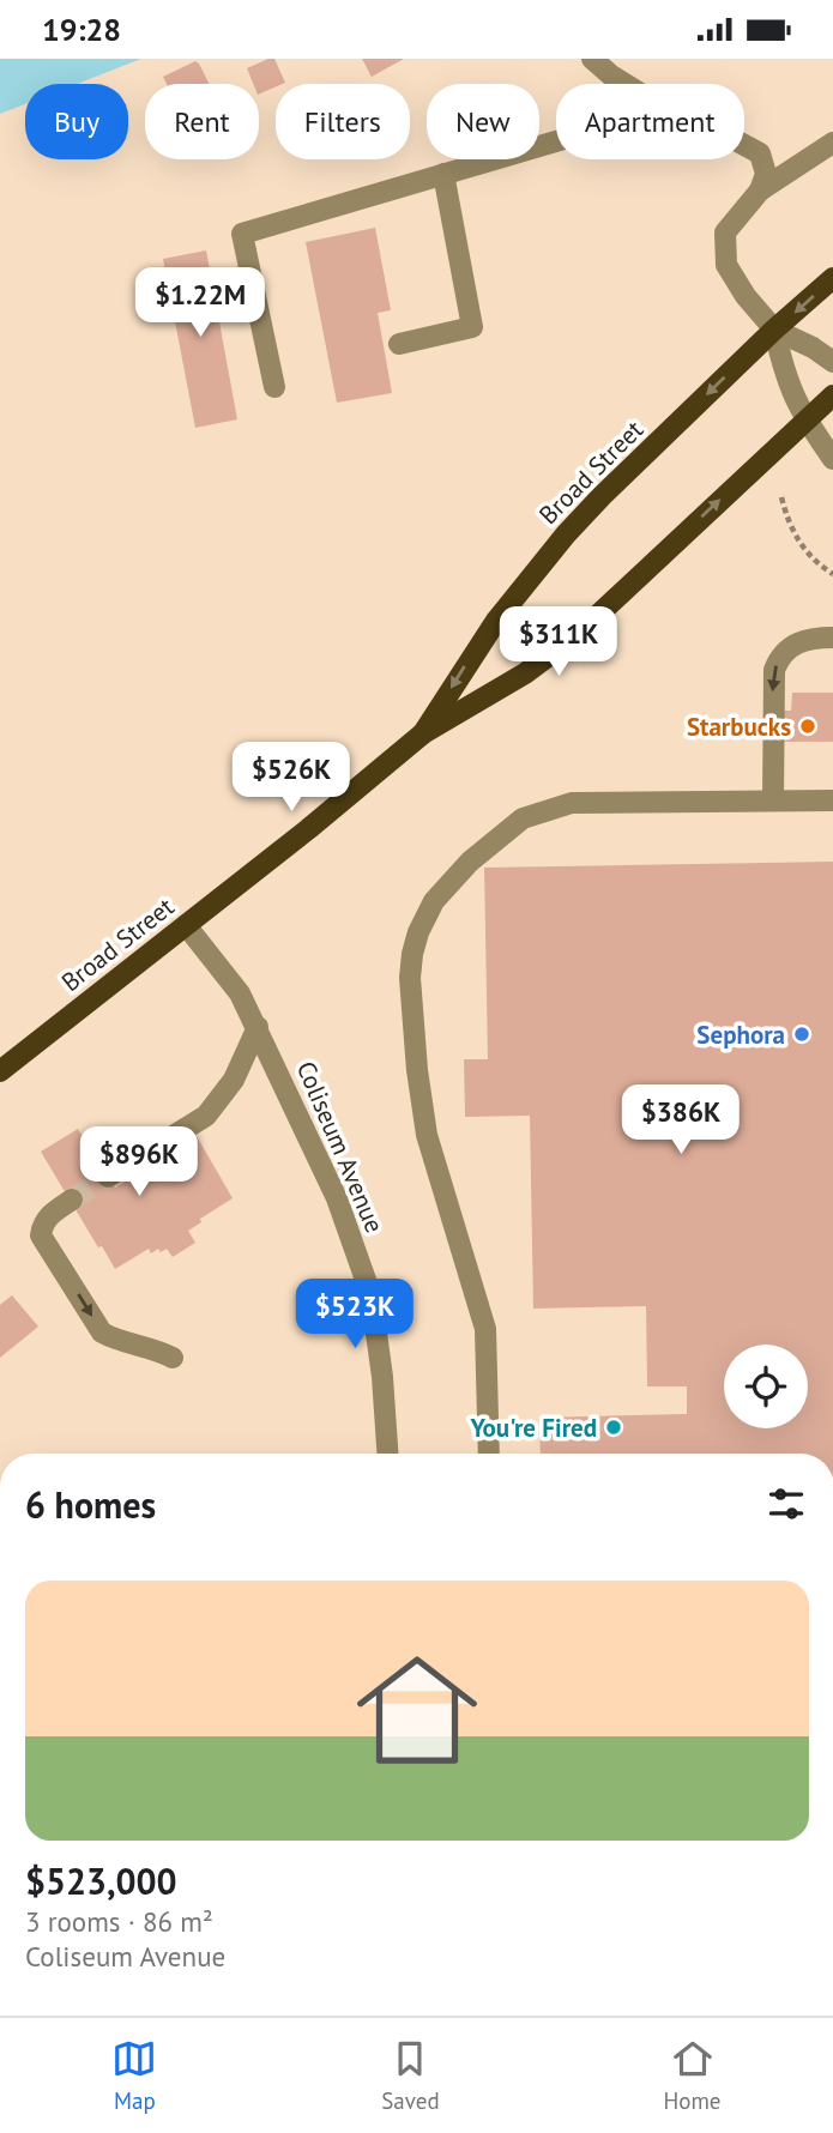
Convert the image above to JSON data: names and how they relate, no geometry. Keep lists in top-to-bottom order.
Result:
{
  "streets": {
    "main road": ["Broad Street"],
    "street": ["Coliseum Avenue"]
  },
  "crossings": [
    ["Broad Street", "Coliseum Avenue"]
  ],
  "places": ["Starbucks", "Sephora", "You're Fired"],
  "page": {
    "status": "19:28",
    "chip": [
      "Buy",
      "Rent",
      "Filters",
      "New",
      "Apartment"
    ],
    "price": [
      "$1.22M",
      "$311K",
      "$526K",
      "$386K",
      "$896K",
      "$523K"
    ],
    "heading": "6 homes",
    "list": [
      {
        "name": "$523,000",
        "note": "3 rooms · 86 m² · Coliseum Avenue"
      }
    ],
    "tabs": ["Map", "Saved", "Home"]
  }
}
